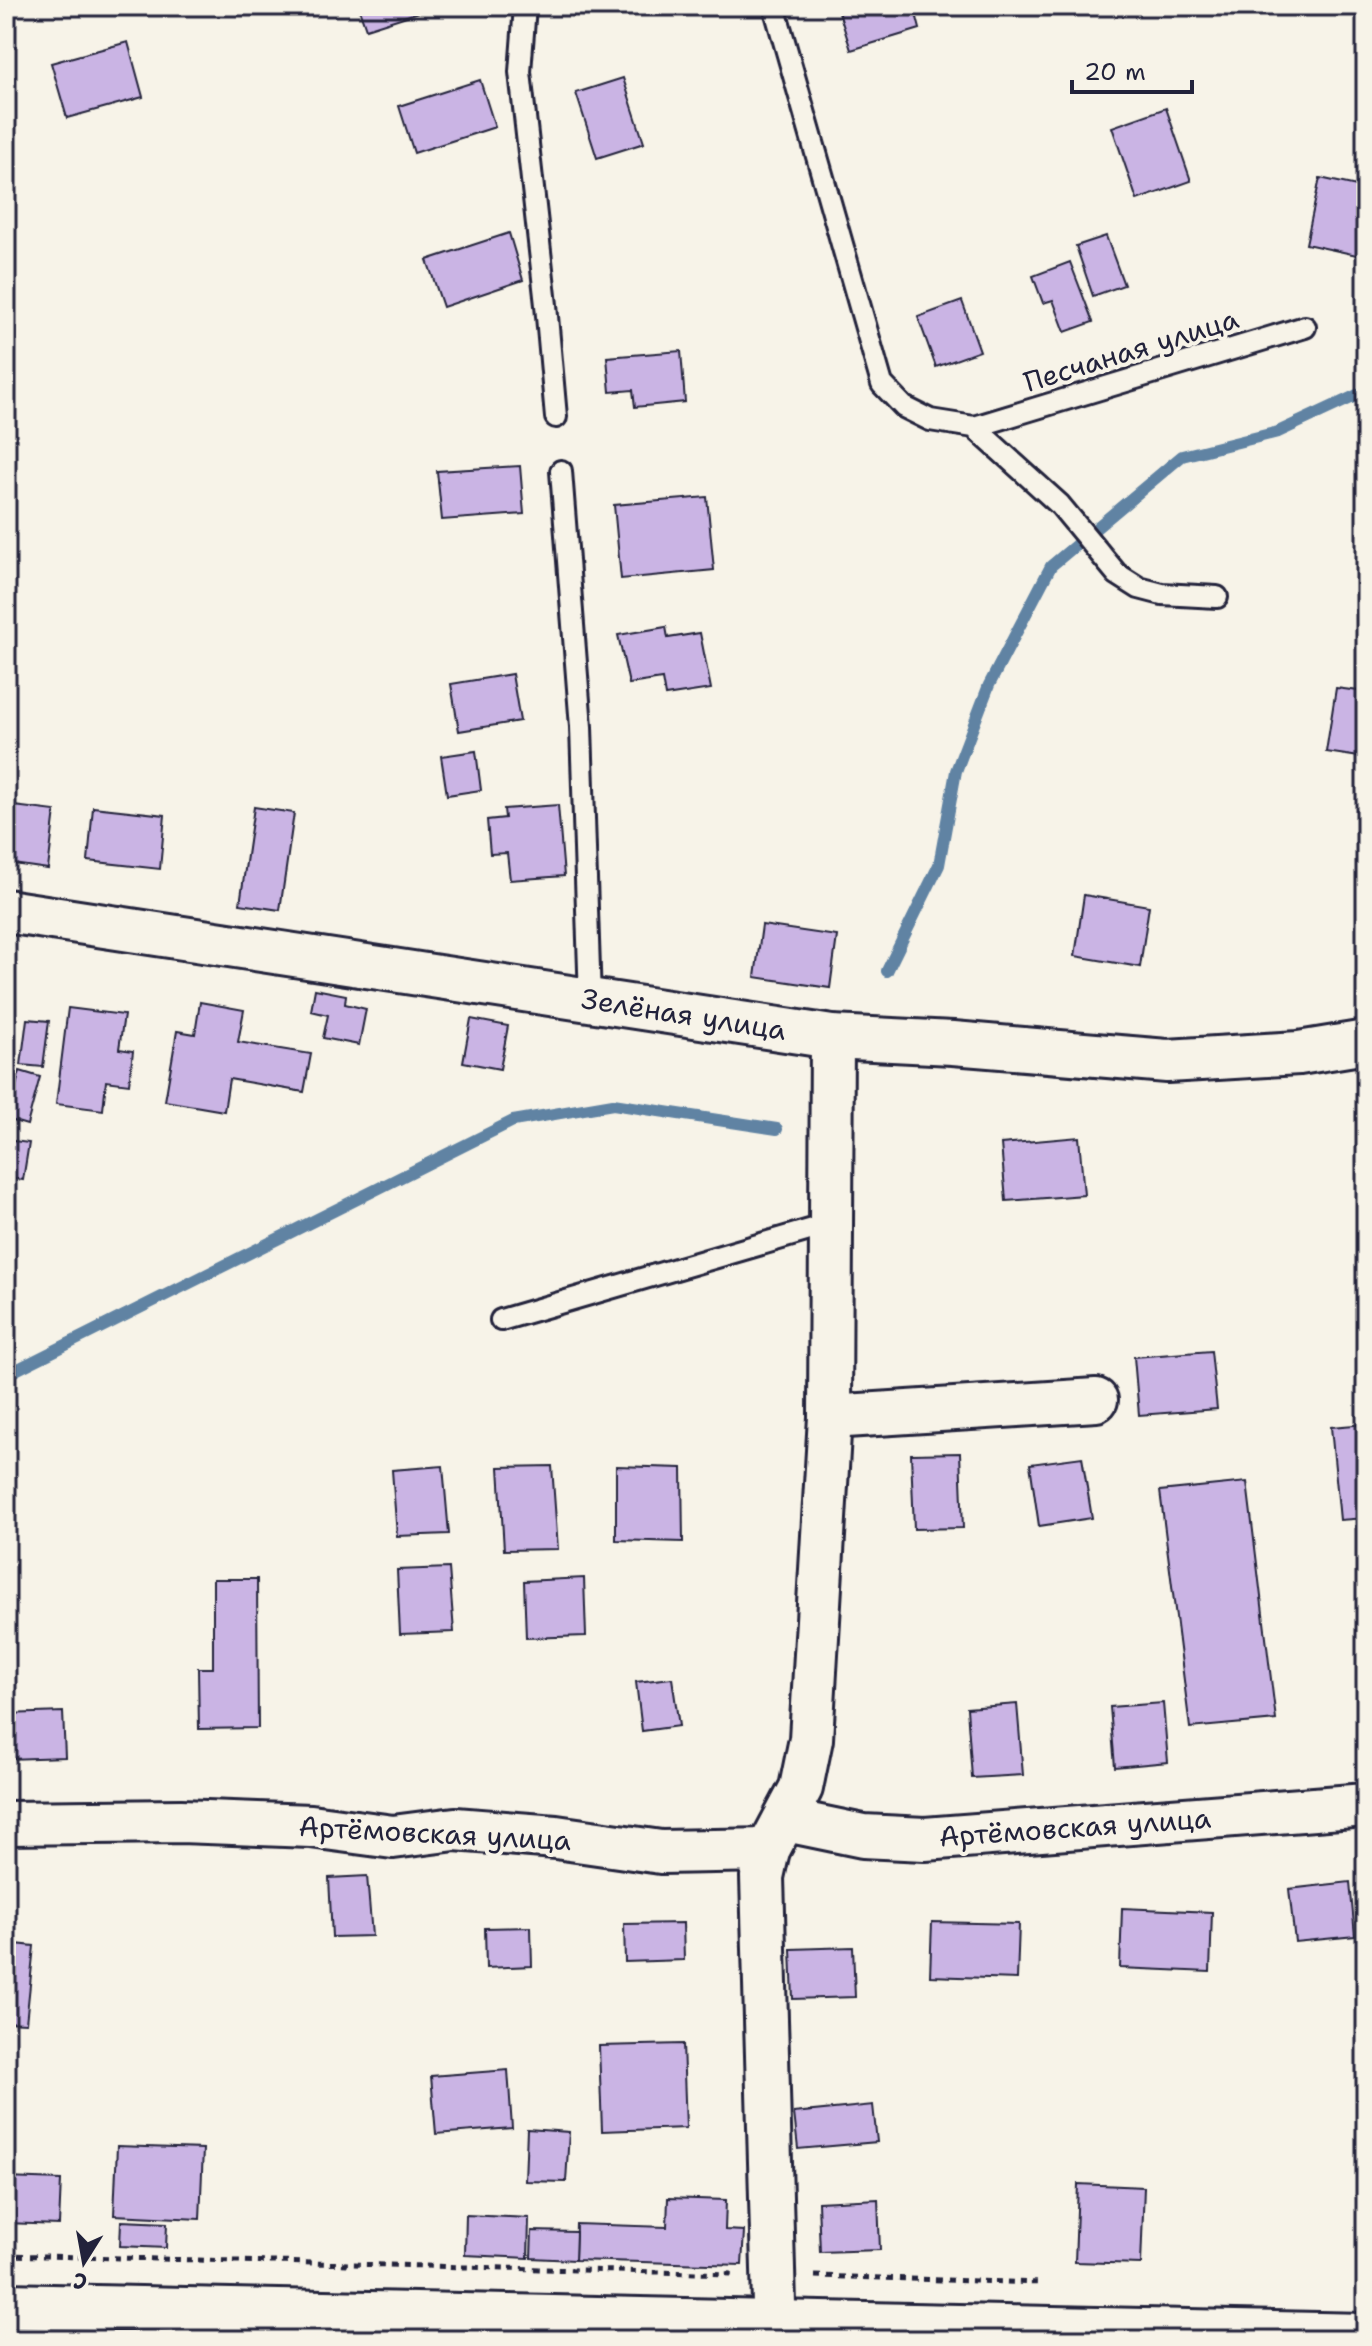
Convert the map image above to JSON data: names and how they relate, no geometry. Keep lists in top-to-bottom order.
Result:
{
  "streets": {
    "street": ["Зелёная улица", "Артёмовская улица"],
    "lane": ["Песчаная улица"]
  },
  "scale_bar": "20 m",
  "north": "bottom"
}
